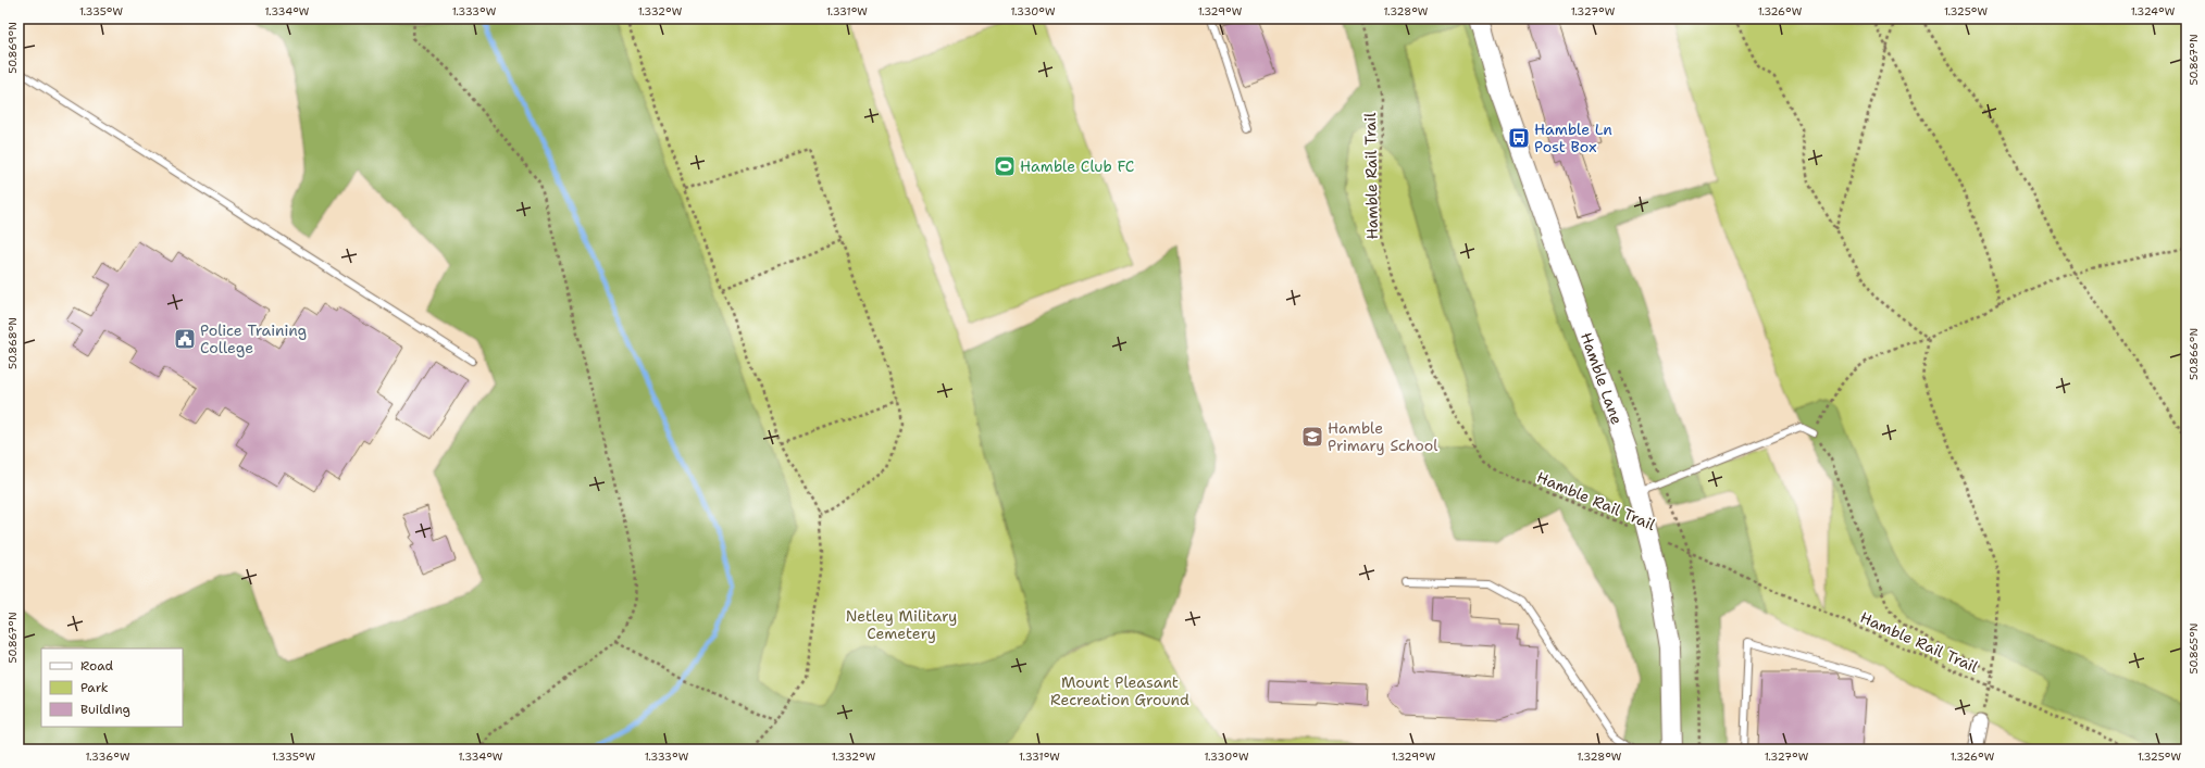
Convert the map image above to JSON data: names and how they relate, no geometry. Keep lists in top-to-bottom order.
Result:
{
  "streets": {
    "main road": ["Hamble Lane"],
    "path": ["Hamble Rail Trail"]
  },
  "crossings": [
    ["Hamble Rail Trail", "Hamble Lane"]
  ],
  "parks": ["Netley Military Cemetery", "Mount Pleasant Recreation Ground"],
  "places": {
    "bus stop": ["Hamble Ln Post Box"],
    "sports": ["Hamble Club FC"],
    "public building": ["Police Training College"],
    "school or university": ["Hamble Primary School"]
  },
  "legend": ["Road", "Park", "Building"],
  "coordinates": [
    "1.335°W",
    "1.334°W",
    "1.333°W",
    "1.332°W",
    "1.331°W",
    "1.330°W",
    "1.329°W",
    "1.328°W",
    "1.327°W",
    "1.326°W",
    "1.325°W",
    "1.324°W",
    "50.869°N",
    "50.867°N",
    "50.868°N",
    "50.866°N",
    "50.865°N",
    "1.336°W"
  ]
}
